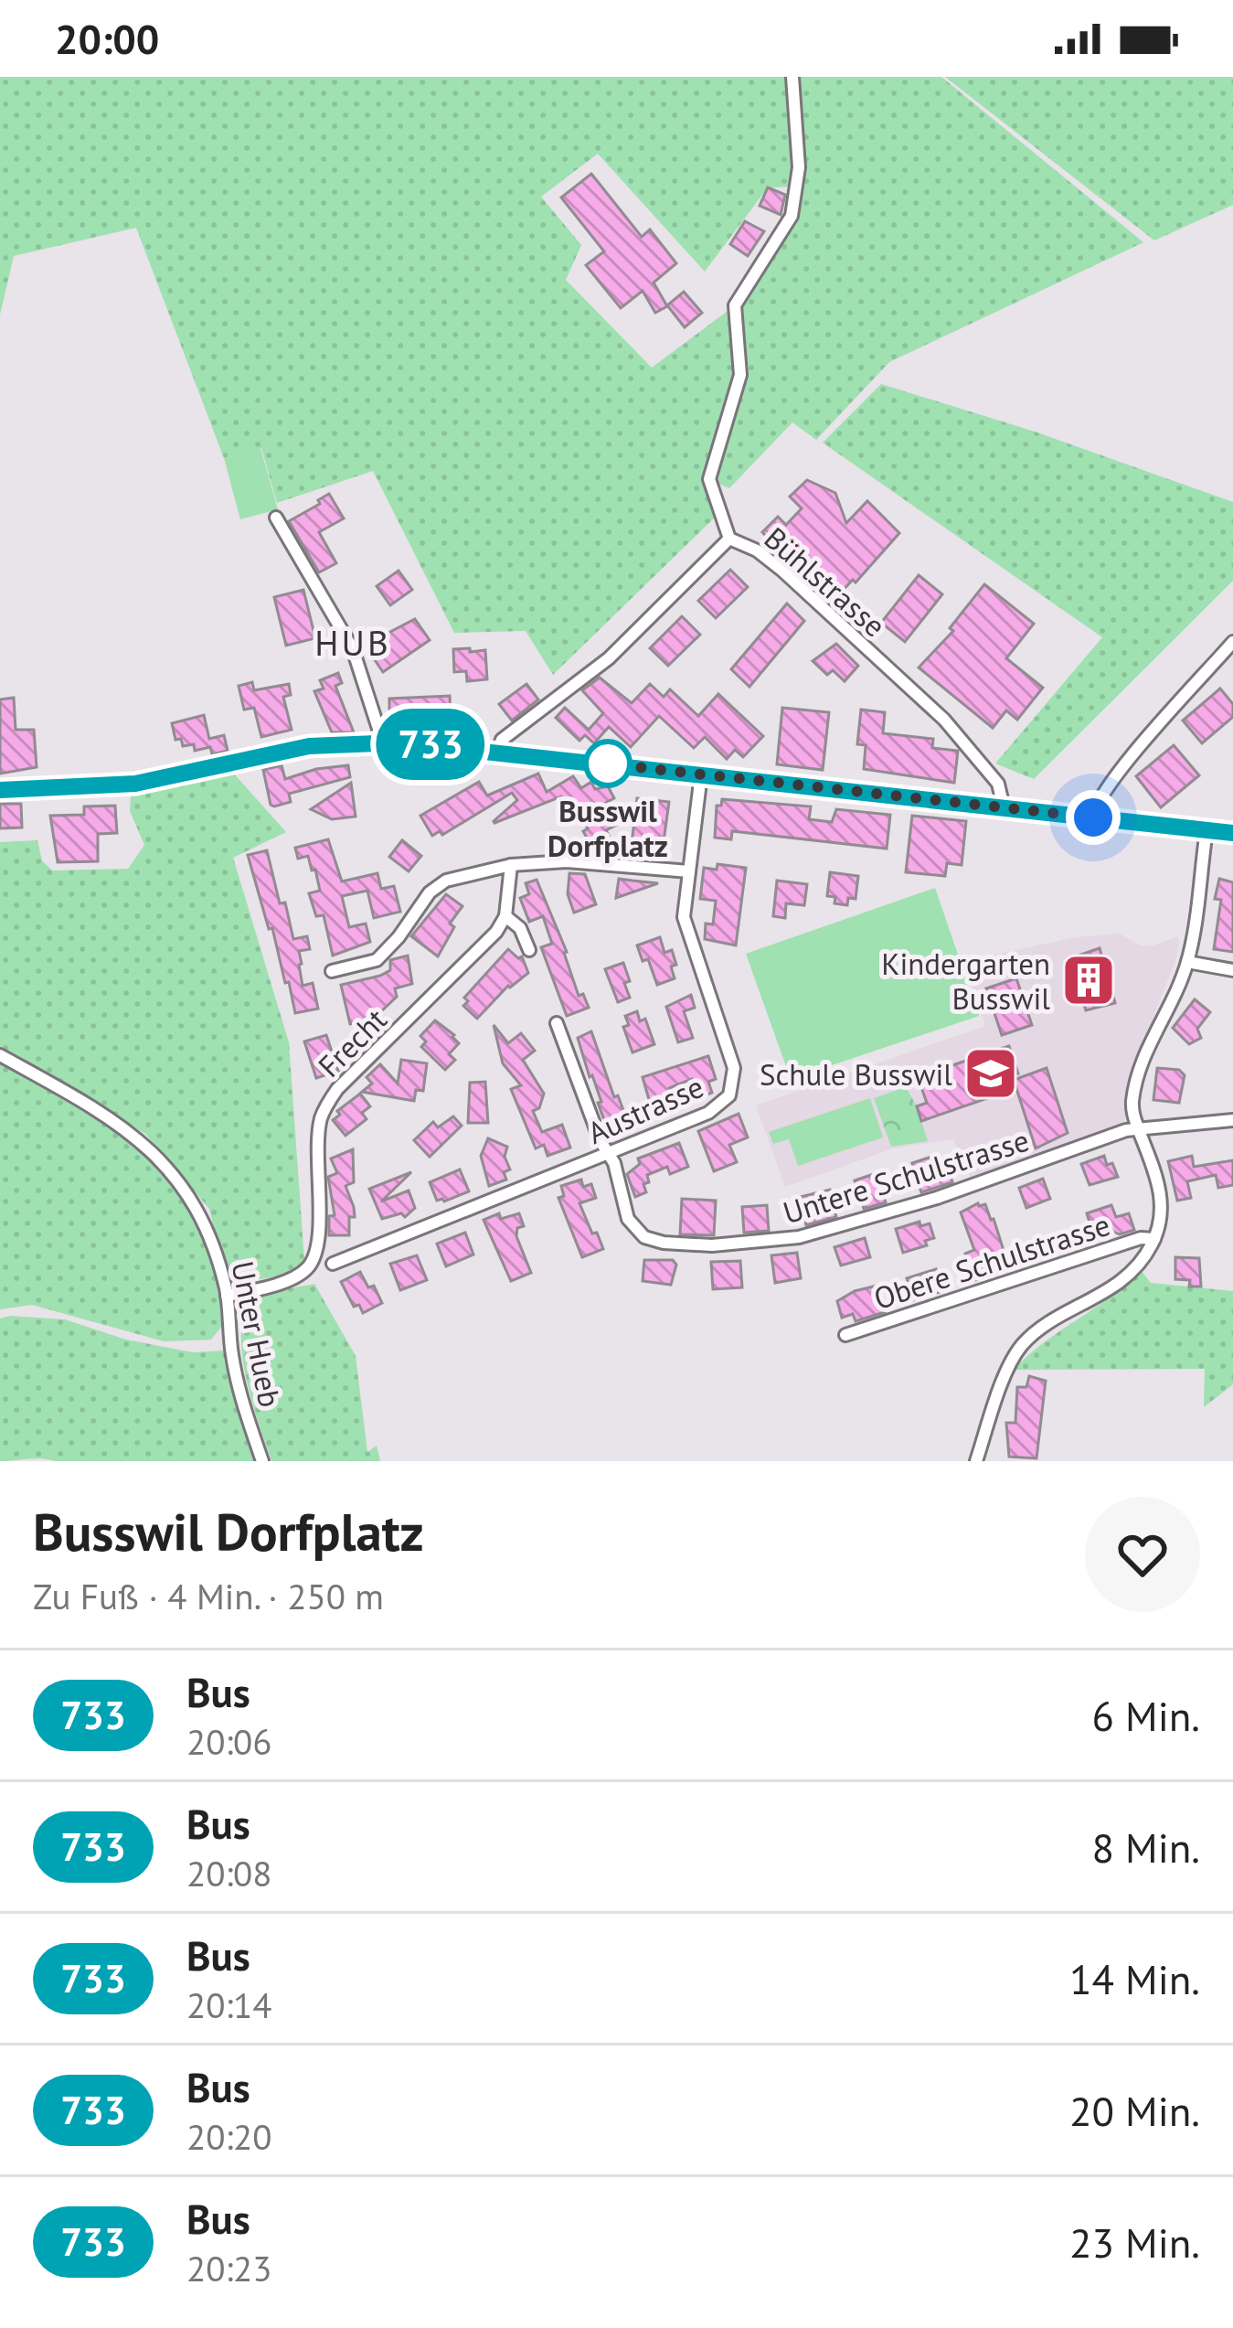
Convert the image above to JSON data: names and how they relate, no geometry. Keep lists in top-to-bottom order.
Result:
{
  "streets": {
    "street": [
      "Bühlstrasse",
      "Frecht",
      "Austrasse",
      "Untere Schulstrasse",
      "Obere Schulstrasse",
      "Unter Hueb"
    ]
  },
  "crossings": [
    ["Frecht", "Unter Hueb"],
    ["Austrasse", "Untere Schulstrasse"]
  ],
  "districts": ["HUB"],
  "places": {
    "other": ["Busswil Dorfplatz"],
    "building": ["Kindergarten Busswil"],
    "school or university": ["Schule Busswil"]
  },
  "lines": ["bus line 733"],
  "page": {
    "status": "20:00",
    "on_map": "733",
    "heading": ["Busswil Dorfplatz", "Zu Fuß · 4 Min. · 250 m"],
    "list": [
      {
        "mark": "733",
        "name": "Bus",
        "note": "20:06",
        "value": "6 Min."
      },
      {
        "mark": "733",
        "name": "Bus",
        "note": "20:08",
        "value": "8 Min."
      },
      {
        "mark": "733",
        "name": "Bus",
        "note": "20:14",
        "value": "14 Min."
      },
      {
        "mark": "733",
        "name": "Bus",
        "note": "20:20",
        "value": "20 Min."
      },
      {
        "mark": "733",
        "name": "Bus",
        "note": "20:23",
        "value": "23 Min."
      }
    ]
  }
}
